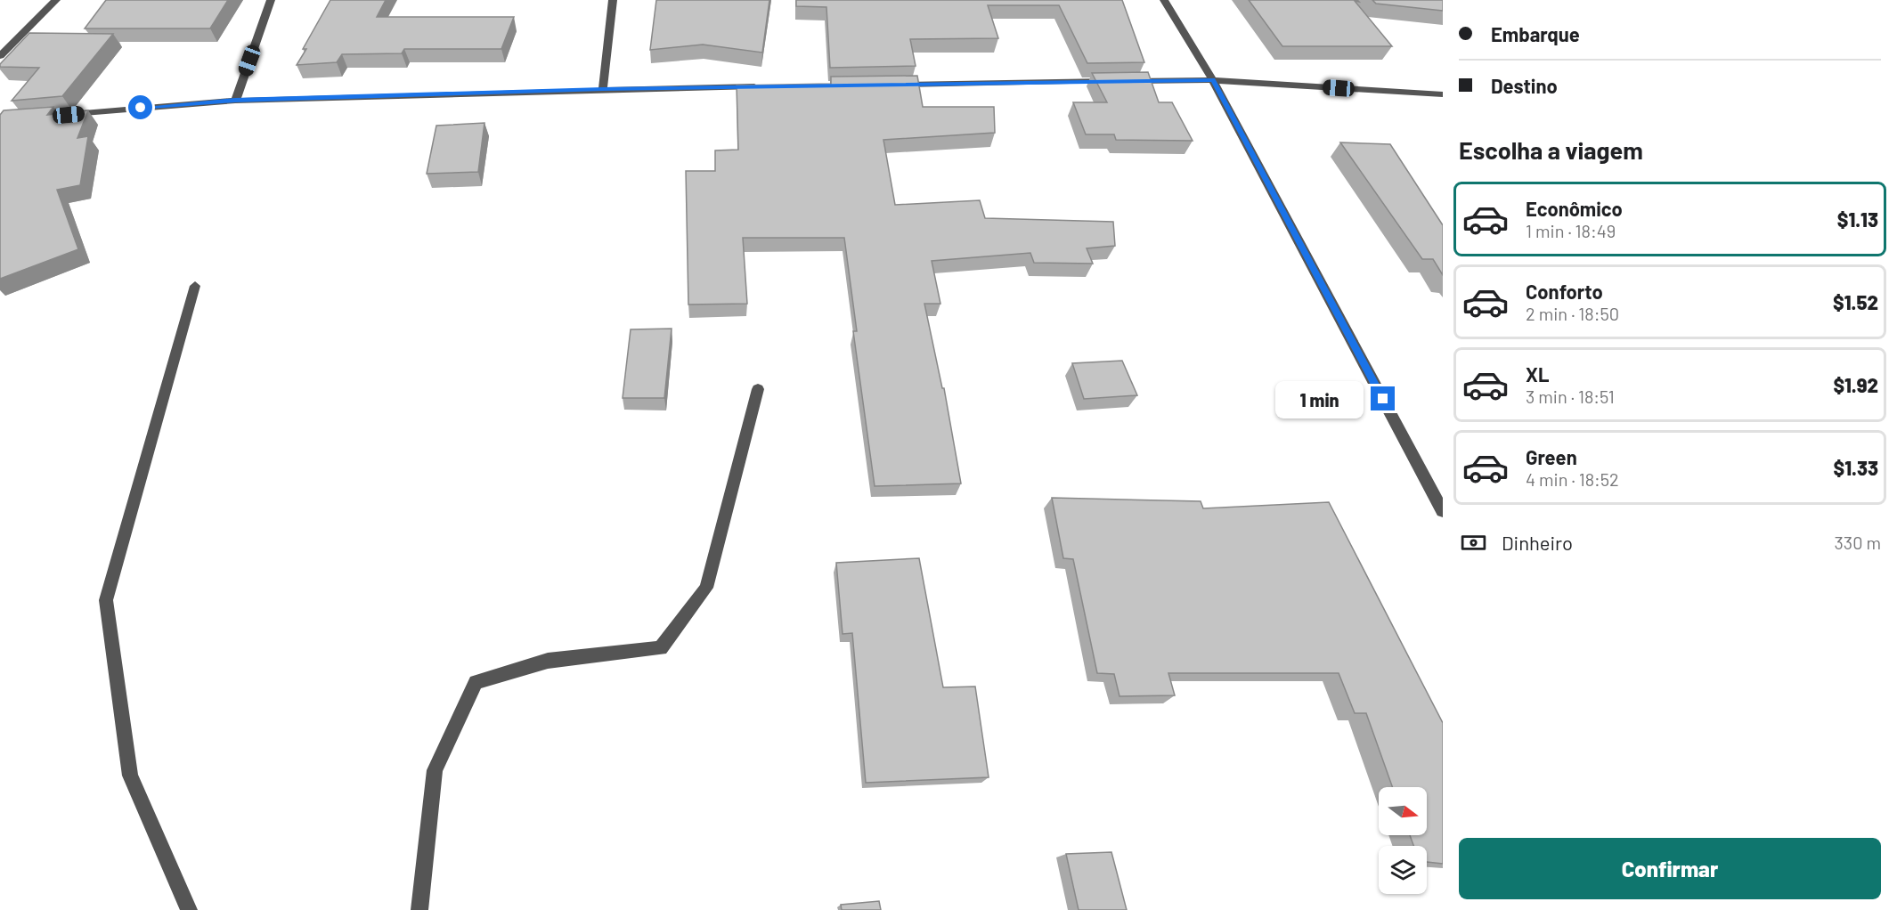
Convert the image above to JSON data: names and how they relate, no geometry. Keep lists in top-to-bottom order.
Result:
{
  "north": "right",
  "page": {
    "banner": ["Embarque", "Destino"],
    "heading": "Escolha a viagem",
    "list": [
      {
        "name": "Econômico",
        "note": "1 min · 18:49",
        "value": "$1.13"
      },
      {
        "name": "Conforto",
        "note": "2 min · 18:50",
        "value": "$1.52"
      },
      {
        "name": "XL",
        "note": "3 min · 18:51",
        "value": "$1.92"
      },
      {
        "name": "Green",
        "note": "4 min · 18:52",
        "value": "$1.33"
      }
    ],
    "bubble": "1 min",
    "pay": ["Dinheiro", "330 m"],
    "buttons": "Confirmar"
  }
}
